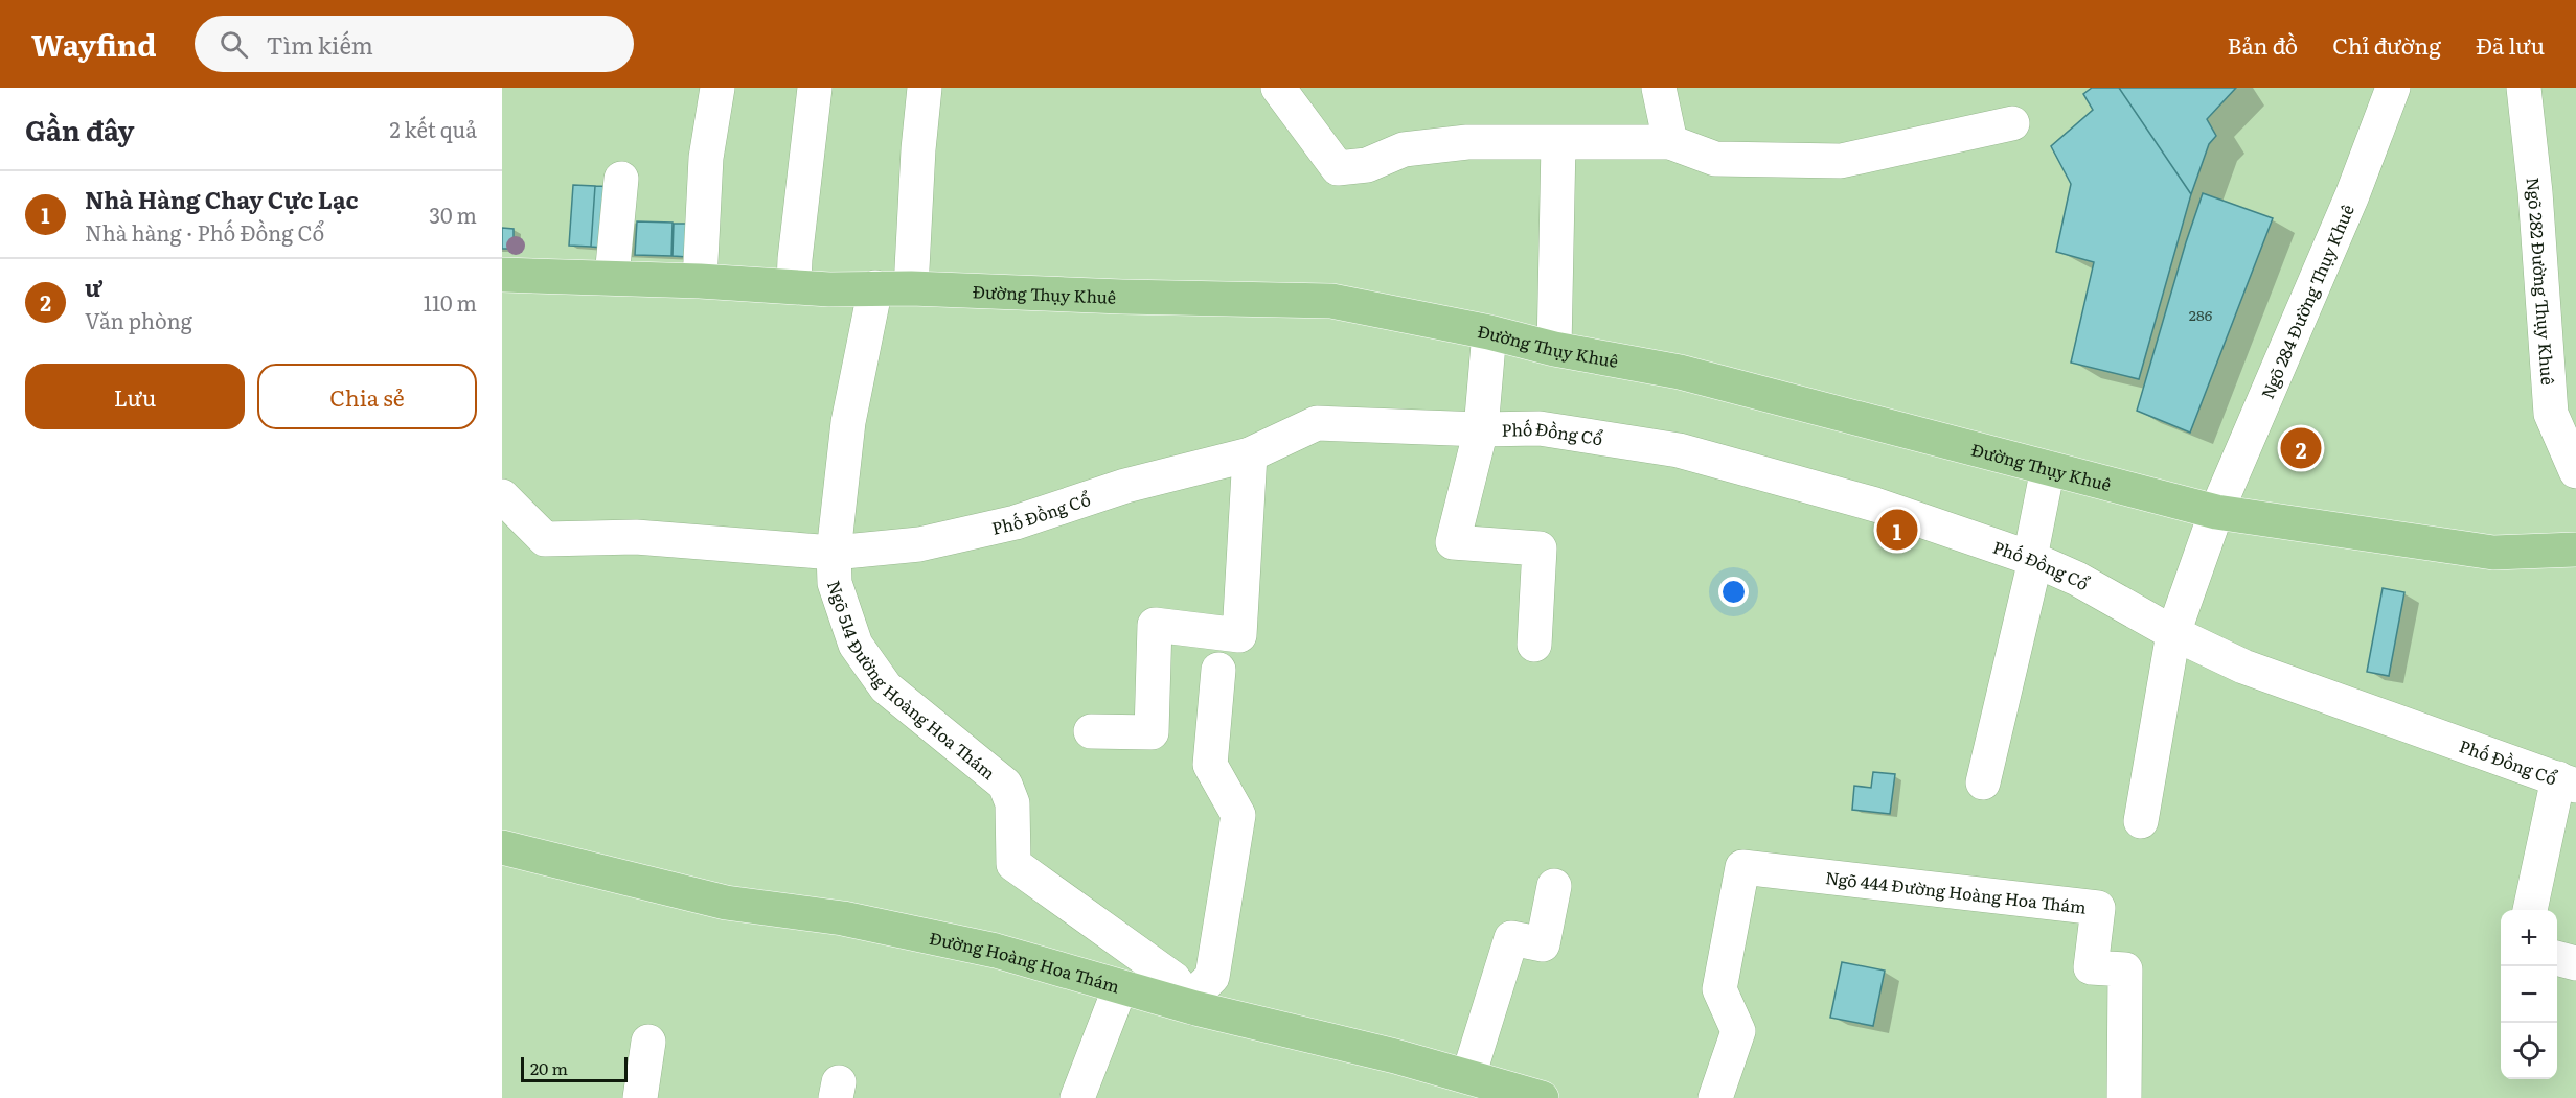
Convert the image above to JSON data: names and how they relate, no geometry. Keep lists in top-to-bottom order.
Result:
{
  "streets": {
    "main road": ["Đường Thụy Khuê", "Đường Hoàng Hoa Thám"],
    "street": [
      "Ngõ 282 Đường Thụy Khuê",
      "Ngõ 284 Đường Thụy Khuê",
      "Phố Đồng Cổ",
      "Ngõ 514 Đường Hoàng Hoa Thám",
      "Ngõ 444 Đường Hoàng Hoa Thám"
    ]
  },
  "crossings": [
    ["Đường Thụy Khuê", "Ngõ 284 Đường Thụy Khuê"],
    ["Ngõ 284 Đường Thụy Khuê", "Phố Đồng Cổ"],
    ["Phố Đồng Cổ", "Ngõ 514 Đường Hoàng Hoa Thám"],
    ["Ngõ 514 Đường Hoàng Hoa Thám", "Đường Hoàng Hoa Thám"]
  ],
  "house_numbers": ["286"],
  "scale_bar": "20 m",
  "page": {
    "header": "Wayfind",
    "search": "Tìm kiếm",
    "nav": ["Bản đồ", "Chỉ đường", "Đã lưu"],
    "heading": ["Gần đây", "2 kết quả"],
    "list": [
      {
        "mark": "1",
        "name": "Nhà Hàng Chay Cực Lạc",
        "note": "Nhà hàng · Phố Đồng Cổ",
        "value": "30 m"
      },
      {
        "mark": "2",
        "name": "ư",
        "note": "Văn phòng",
        "value": "110 m"
      }
    ],
    "buttons": ["Lưu", "Chia sẻ"],
    "pins": ["2", "1"],
    "map_buttons": ["+", "−"],
    "scale": "20 m"
  }
}
